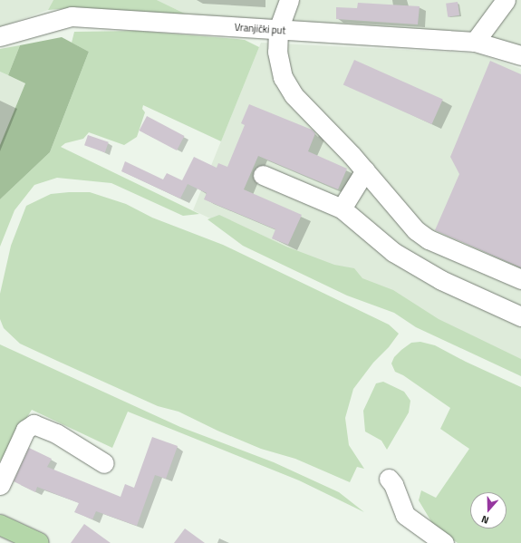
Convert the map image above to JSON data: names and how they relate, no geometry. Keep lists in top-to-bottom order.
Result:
{
  "streets": {
    "street": ["Vranjički put"]
  },
  "north": "bottom"
}
